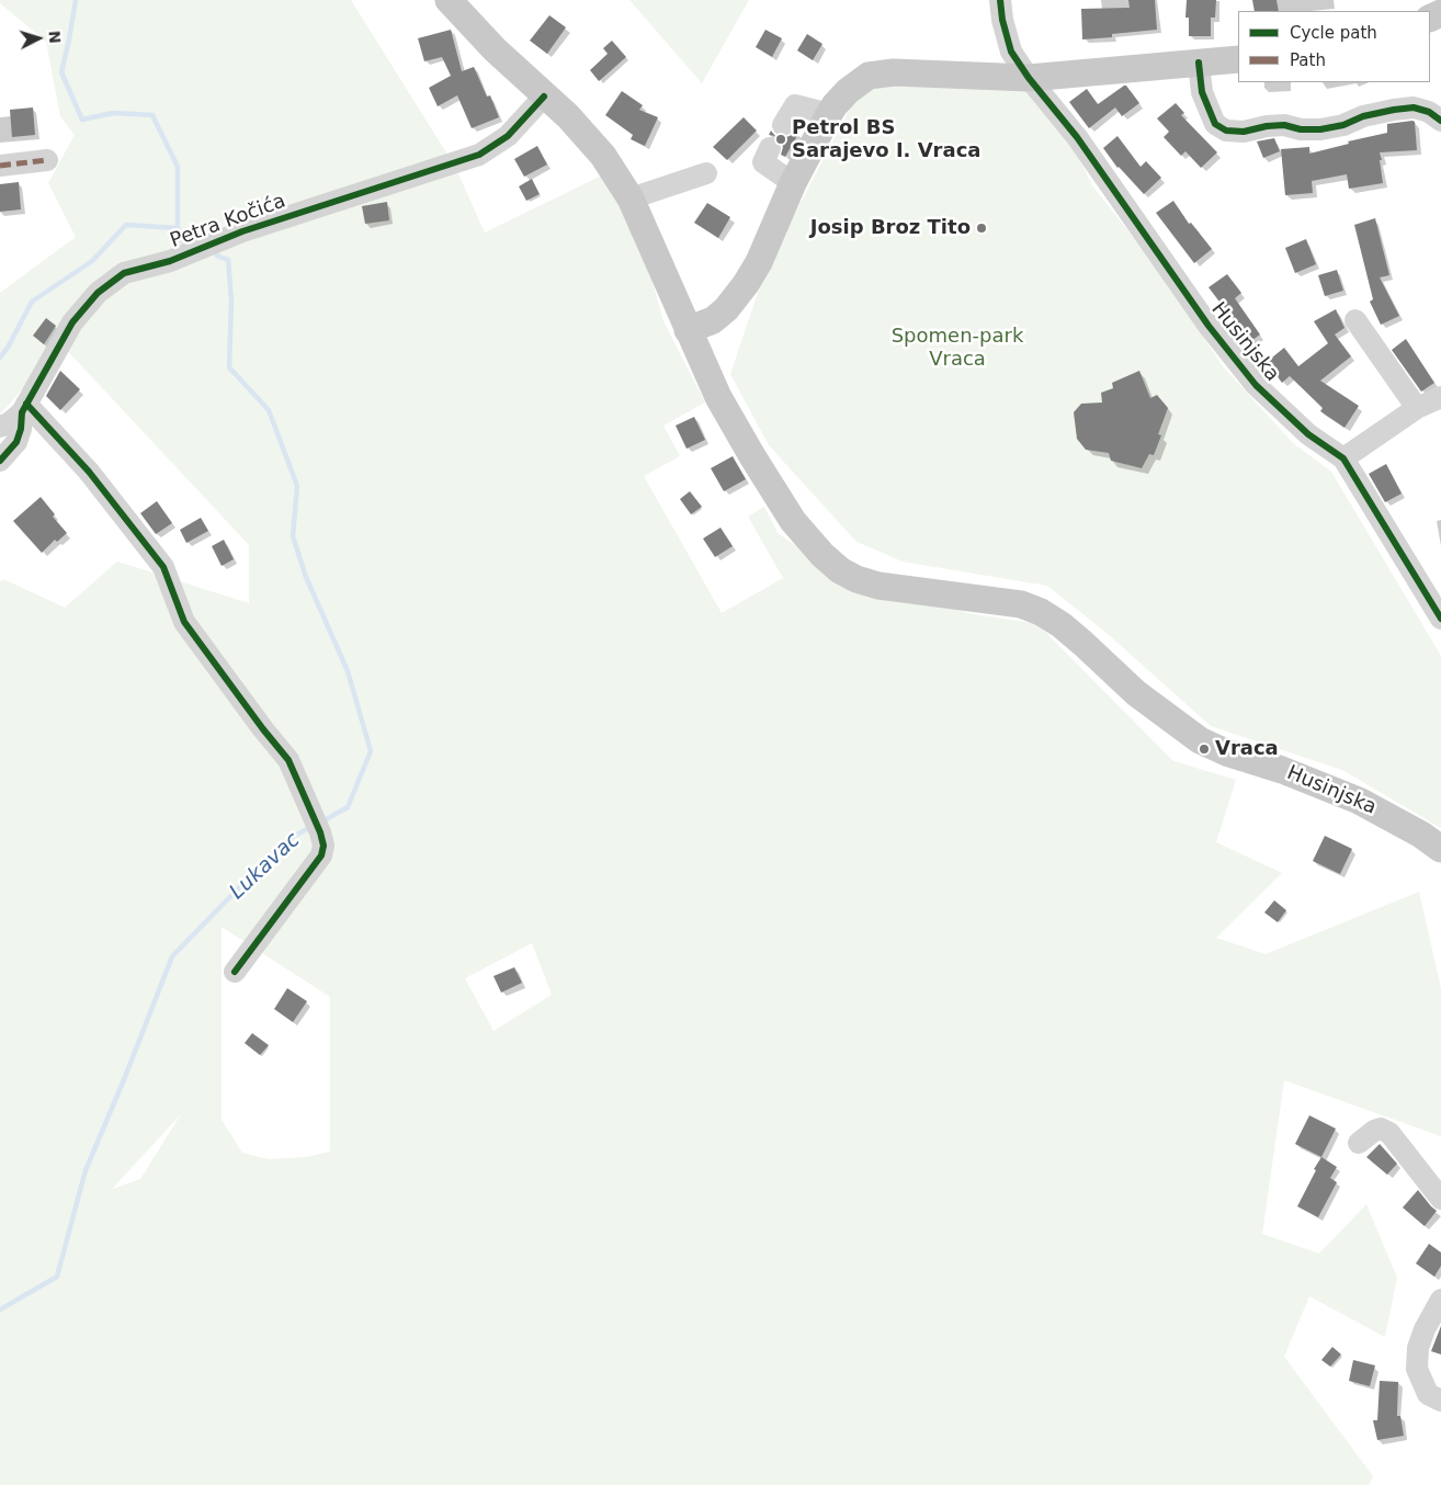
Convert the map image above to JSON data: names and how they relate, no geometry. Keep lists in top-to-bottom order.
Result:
{
  "streets": {
    "main road": ["Husinjska"],
    "street": ["Petra Kočića"]
  },
  "crossings": [
    ["Petra Kočića", "Husinjska"]
  ],
  "water": ["Lukavac"],
  "parks": ["Spomen-park Vraca"],
  "places": ["Petrol BS Sarajevo I. Vraca", "Josip Broz Tito", "Vraca"],
  "legend": ["Cycle path", "Path"],
  "north": "right"
}
